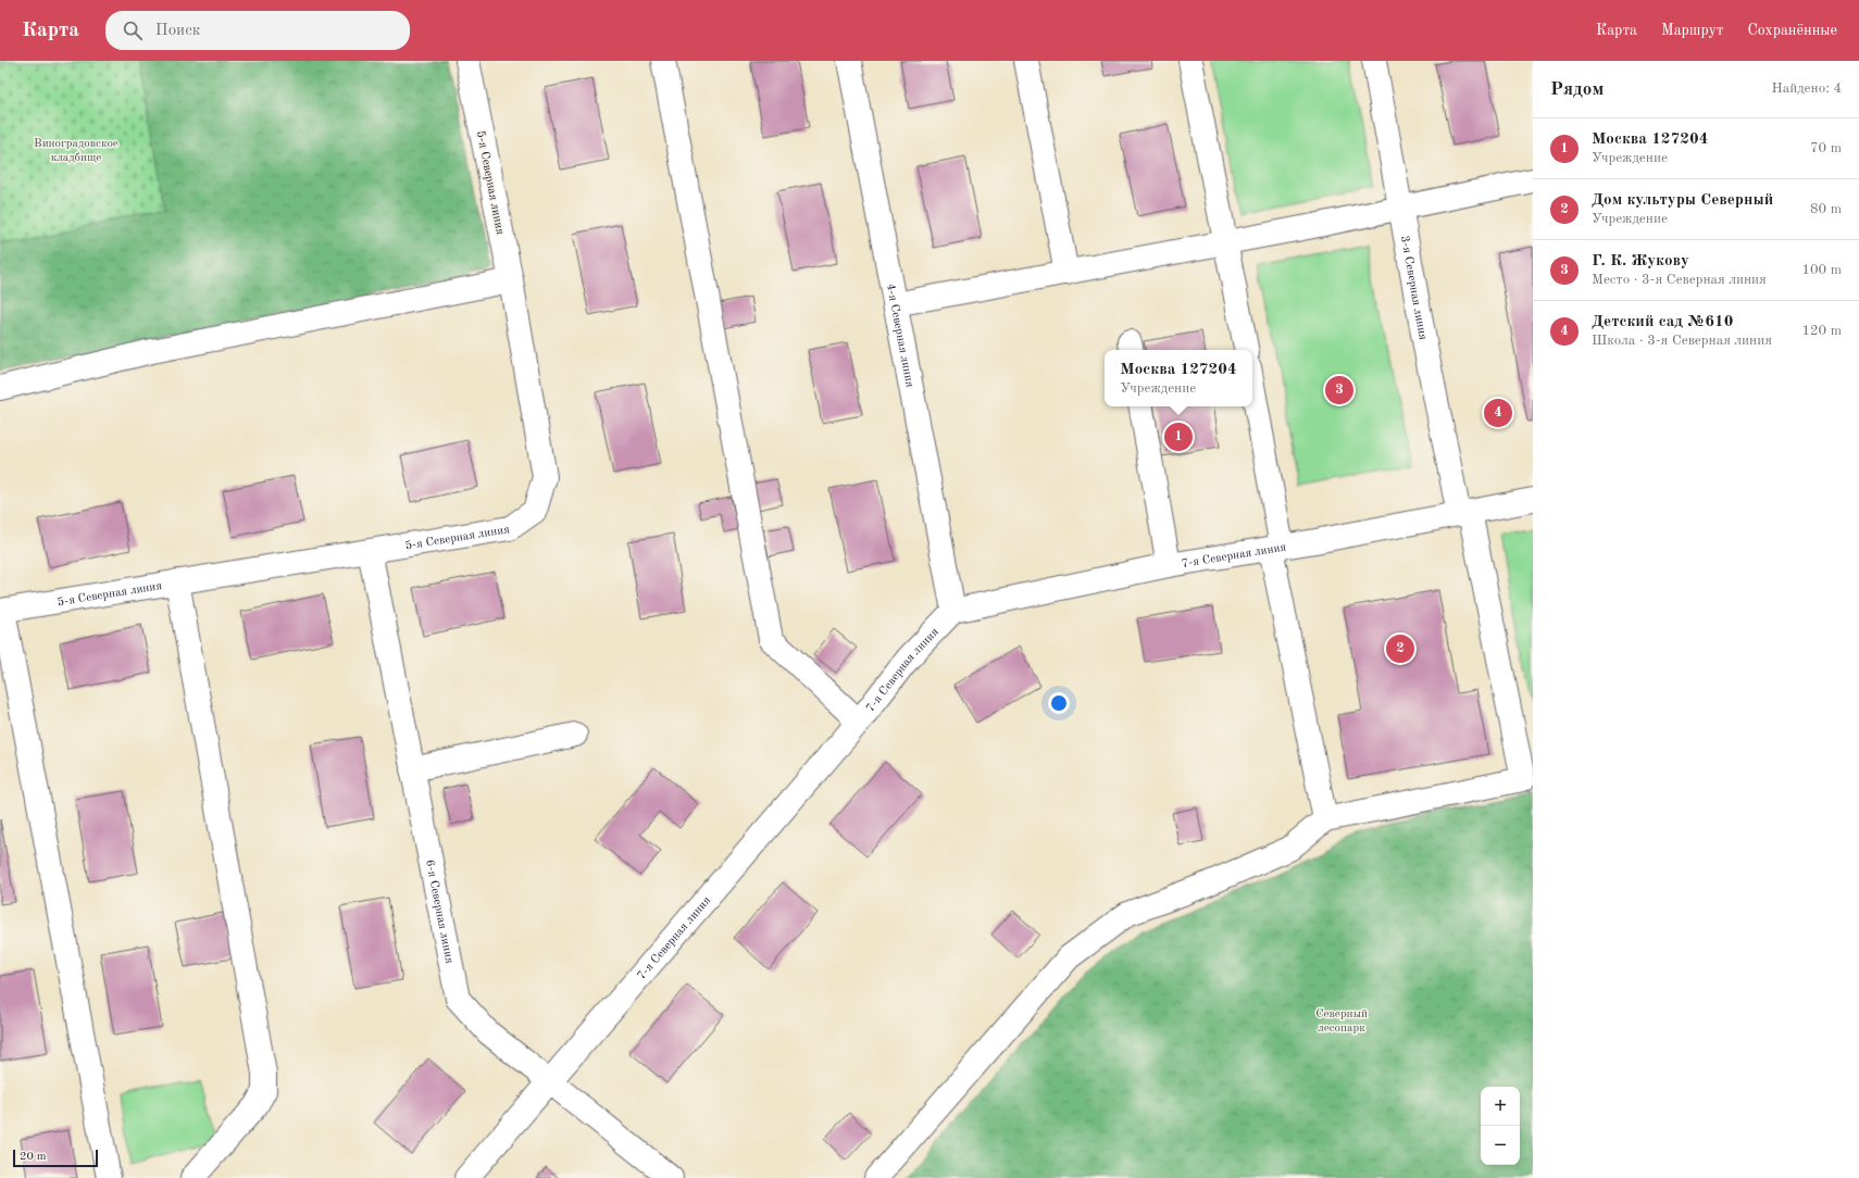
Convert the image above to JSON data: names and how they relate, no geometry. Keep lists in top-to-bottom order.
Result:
{
  "streets": {
    "street": [
      "5-я Северная линия",
      "3-я Северная линия",
      "4-я Северная линия",
      "7-я Северная линия",
      "6-я Северная линия"
    ]
  },
  "crossings": [
    ["5-я Северная линия", "6-я Северная линия"],
    ["3-я Северная линия", "7-я Северная линия"],
    ["4-я Северная линия", "7-я Северная линия"],
    ["7-я Северная линия", "6-я Северная линия"]
  ],
  "parks": ["Виноградовское кладбище", "Северный лесопарк"],
  "scale_bar": "20 m",
  "page": {
    "header": "Карта",
    "search": "Поиск",
    "nav": ["Карта", "Маршрут", "Сохранённые"],
    "heading": ["Рядом", "Найдено: 4"],
    "list": [
      {
        "mark": "1",
        "name": "Москва 127204",
        "note": "Учреждение",
        "value": "70 m"
      },
      {
        "mark": "2",
        "name": "Дом культуры Северный",
        "note": "Учреждение",
        "value": "80 m"
      },
      {
        "mark": "3",
        "name": "Г. К. Жукову",
        "note": "Место · 3-я Северная линия",
        "value": "100 m"
      },
      {
        "mark": "4",
        "name": "Детский сад №610",
        "note": "Школа · 3-я Северная линия",
        "value": "120 m"
      }
    ],
    "popup": ["Москва 127204", "Учреждение"],
    "pins": [
      "3",
      "4",
      "1",
      "2"
    ],
    "map_buttons": ["+", "−"],
    "scale": "20 m"
  }
}
